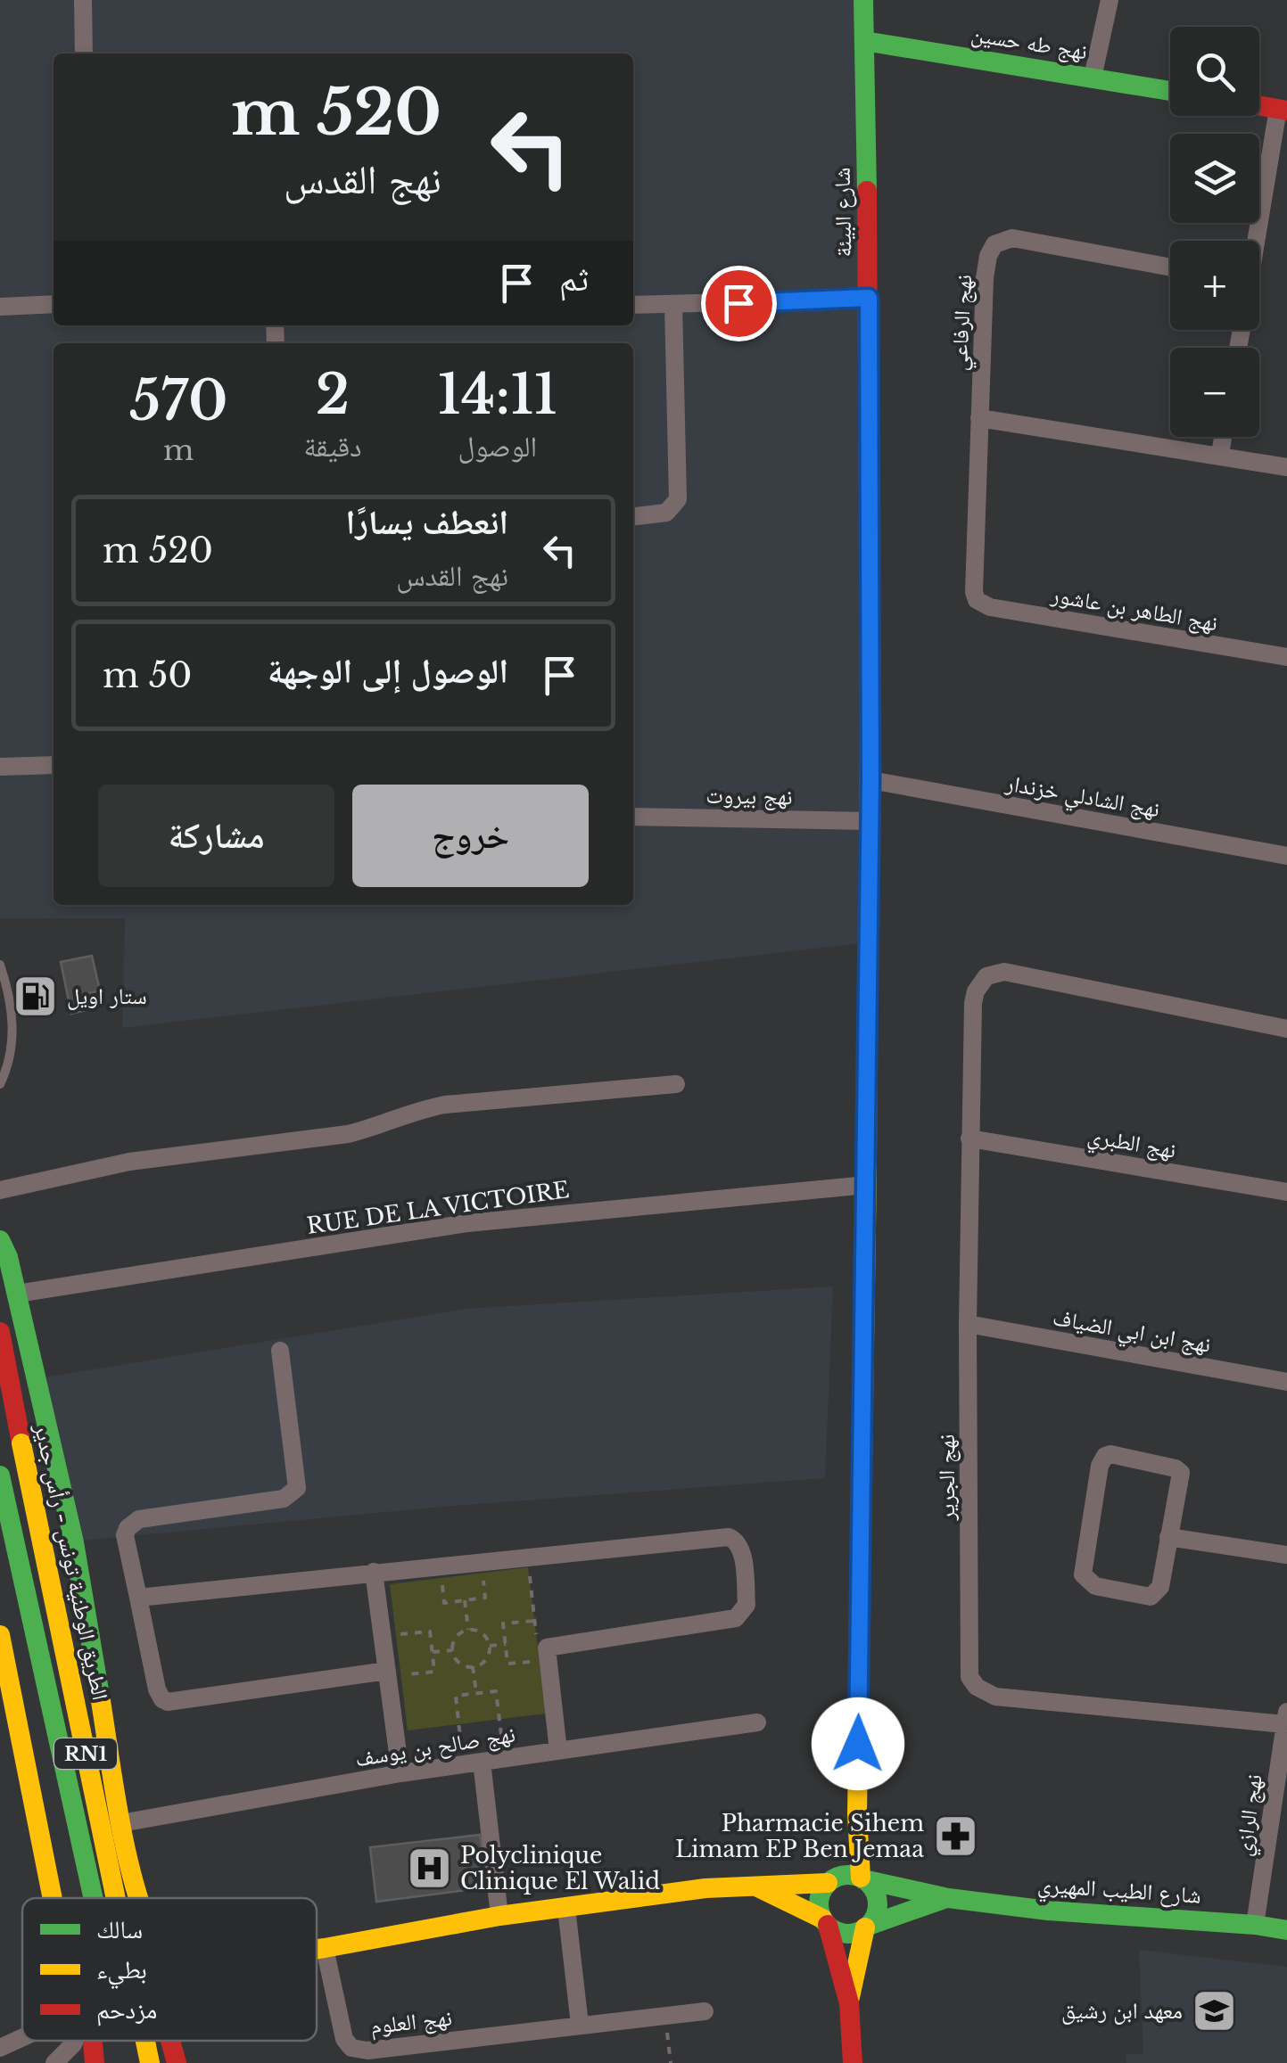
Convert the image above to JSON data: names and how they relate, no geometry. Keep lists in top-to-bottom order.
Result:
{
  "streets": {
    "main road": [
      "نهج طه حسين",
      "شارع البيئة",
      "الطريق الوطنية تونس - رأس جدير",
      "RN1",
      "شارع الطيب المهيري"
    ],
    "street": [
      "نهج الرفاعي",
      "نهج الطاهر بن عاشور",
      "نهج بيروت",
      "نهج الشادلي خزندار",
      "نهج الطبري",
      "RUE DE LA VICTOIRE",
      "نهج ابن ابي الضياف",
      "نهج الجرير",
      "نهج صالح بن يوسف",
      "نهج الرازي",
      "نهج العلوم"
    ]
  },
  "crossings": [
    ["نهج طه حسين", "شارع البيئة"],
    ["شارع البيئة", "نهج بيروت"],
    ["شارع البيئة", "نهج الشادلي خزندار"],
    ["شارع البيئة", "RUE DE LA VICTOIRE"],
    ["شارع البيئة", "شارع الطيب المهيري"],
    ["نهج الرفاعي", "نهج الطاهر بن عاشور"],
    ["نهج الطبري", "نهج الجرير"],
    ["نهج ابن ابي الضياف", "نهج الجرير"],
    ["نهج الجرير", "نهج الرازي"],
    ["نهج الرازي", "شارع الطيب المهيري"]
  ],
  "places": {
    "fuel station": ["ستار اويل"],
    "pharmacy": ["Pharmacie Sihem Limam EP Ben Jemaa"],
    "hospital": ["Polyclinique Clinique El Walid"],
    "school or university": ["معهد ابن رشيق"]
  },
  "legend": ["سالك", "بطيء", "مزدحم"],
  "page": {
    "map_buttons": ["+", "−"],
    "turn": ["520 m", "نهج القدس"],
    "then": "ثم",
    "eta": [
      "14:11",
      "الوصول",
      "2",
      "دقيقة",
      "570",
      "m"
    ],
    "list": [
      {
        "name": "انعطف يسارًا",
        "note": "نهج القدس",
        "value": "520 m"
      },
      {
        "name": "الوصول إلى الوجهة",
        "value": "50 m"
      }
    ],
    "buttons": ["خروج", "مشاركة"]
  }
}
